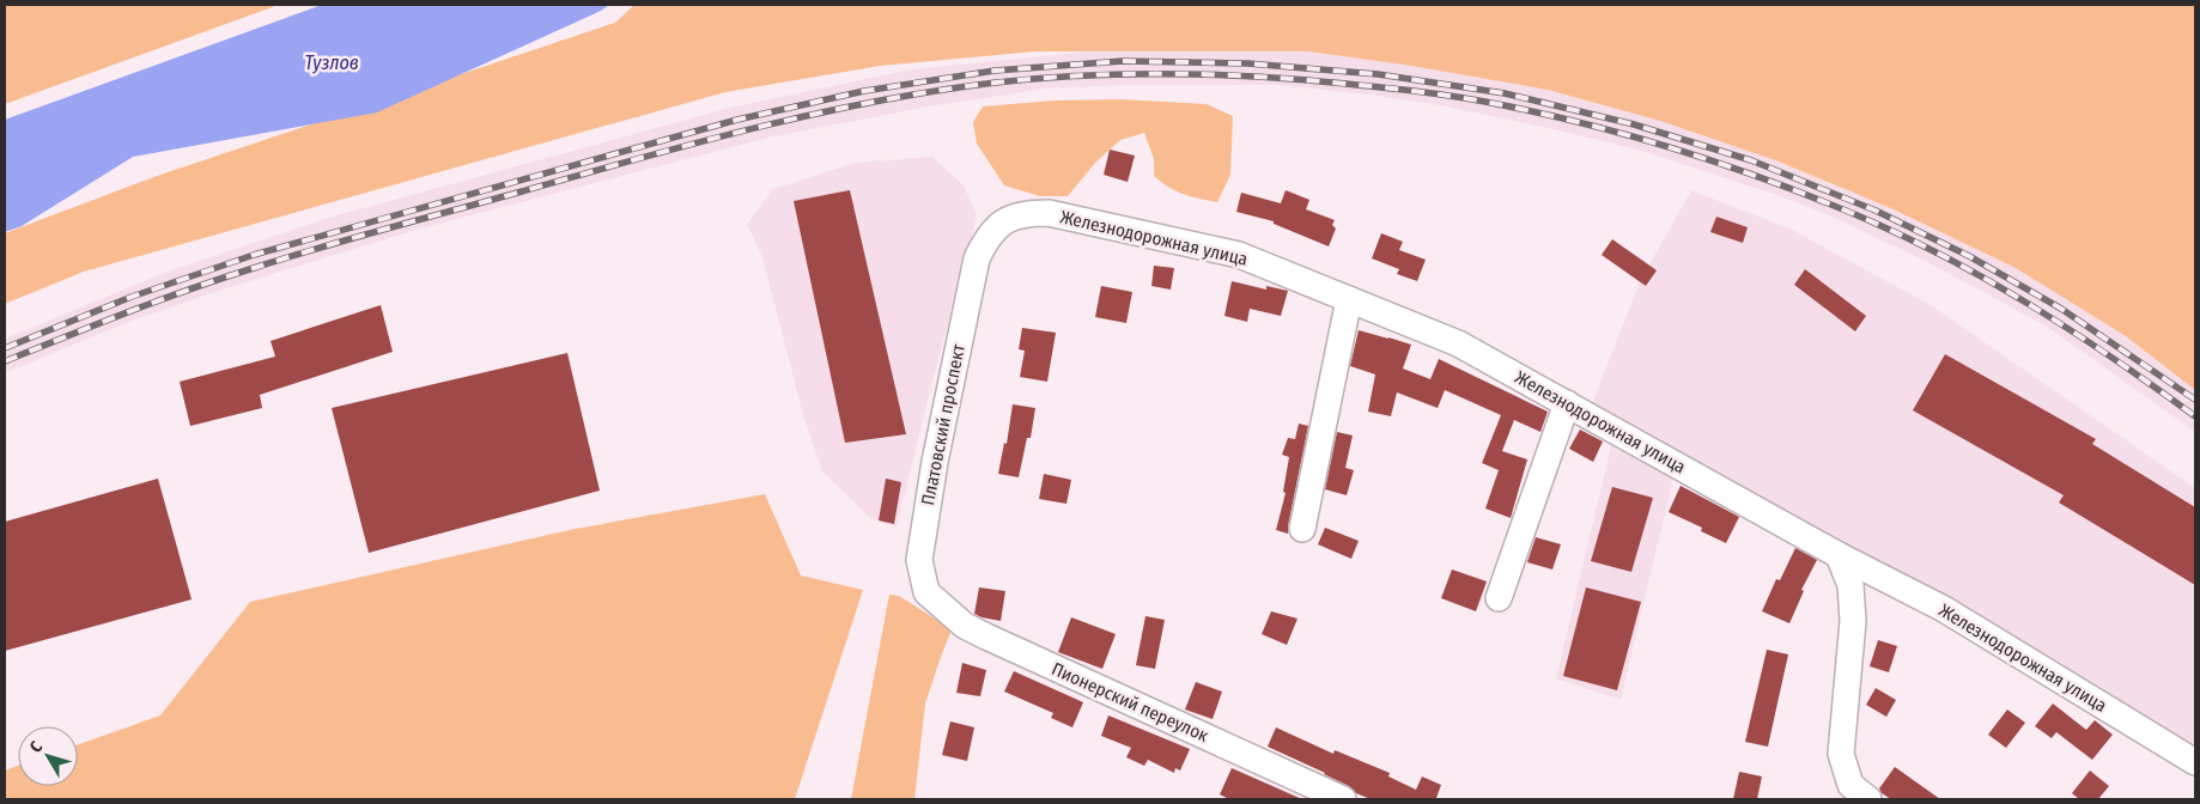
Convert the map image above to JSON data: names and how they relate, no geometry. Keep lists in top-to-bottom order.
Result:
{
  "streets": {
    "street": ["Железнодорожная улица", "Платовский проспект", "Пионерский переулок"]
  },
  "crossings": [
    ["Железнодорожная улица", "Платовский проспект"],
    ["Платовский проспект", "Пионерский переулок"]
  ],
  "water": ["Тузлов"],
  "north": "top left"
}
